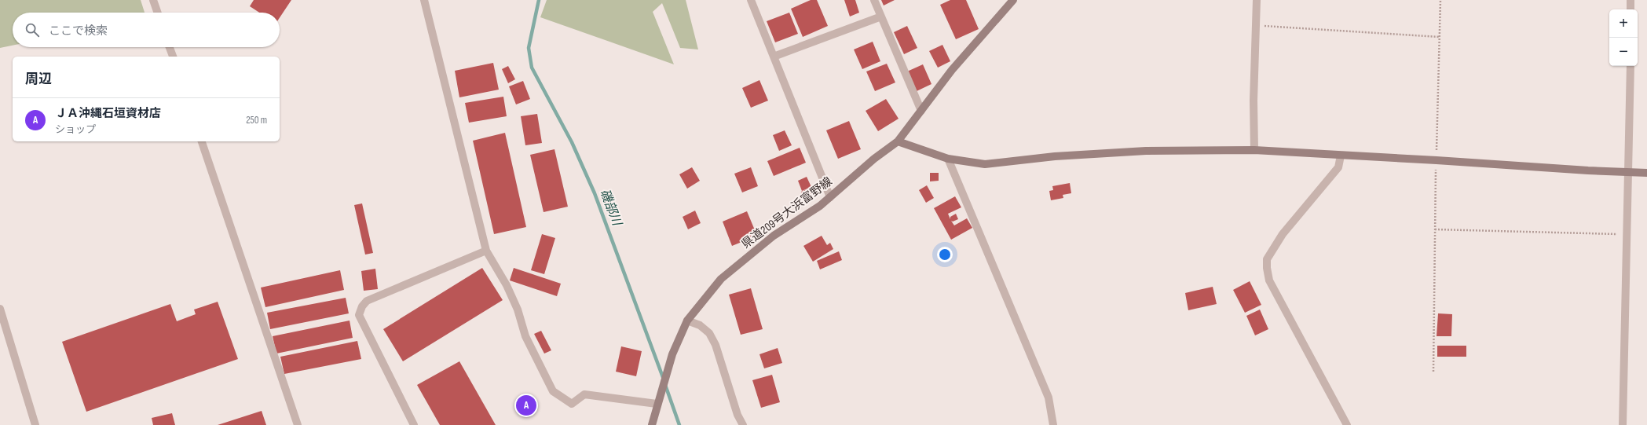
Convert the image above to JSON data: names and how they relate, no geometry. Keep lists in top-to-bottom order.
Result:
{
  "streets": {
    "street": ["県道209号大浜富野線"]
  },
  "water": ["磯部川"],
  "page": {
    "map_buttons": ["+", "−"],
    "search": "ここで検索",
    "heading": "周辺",
    "list": [
      {
        "mark": "A",
        "name": "ＪＡ沖縄石垣資材店",
        "note": "ショップ",
        "value": "250 m"
      }
    ],
    "pins": "A"
  }
}
